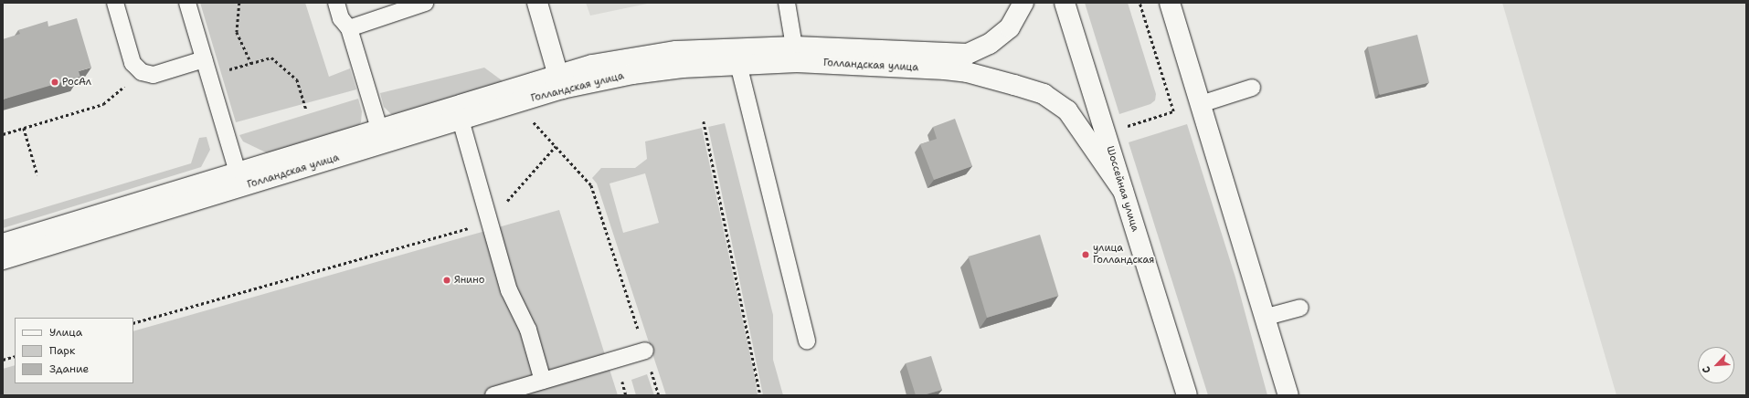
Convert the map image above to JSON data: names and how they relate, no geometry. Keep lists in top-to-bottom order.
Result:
{
  "streets": {
    "street": ["Голландская улица", "Шоссейная улица"]
  },
  "crossings": [
    ["Голландская улица", "Шоссейная улица"]
  ],
  "places": ["РосАл", "улица Голландская", "Янино"],
  "legend": ["Улица", "Парк", "Здание"],
  "north": "bottom left"
}
